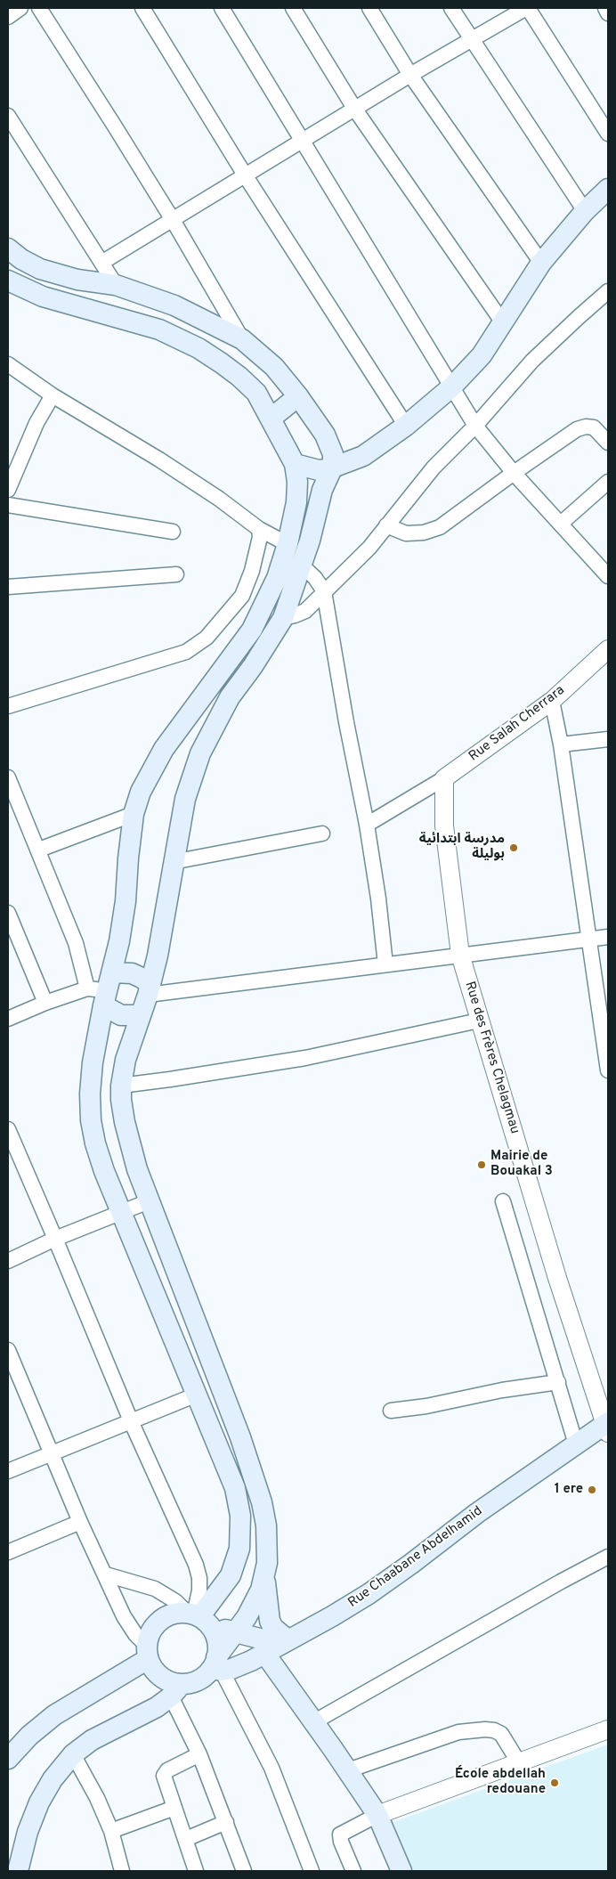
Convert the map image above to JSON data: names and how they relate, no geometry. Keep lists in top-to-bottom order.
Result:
{
  "streets": {
    "main road": ["Rue Chaabane Abdelhamid"],
    "street": ["Rue Salah Cherrara", "Rue des Frères Chelagmau"]
  },
  "crossings": [
    ["Rue Salah Cherrara", "Rue des Frères Chelagmau"],
    ["Rue des Frères Chelagmau", "Rue Chaabane Abdelhamid"]
  ],
  "places": [
    "مدرسة ابتدائية بوليلة",
    "Mairie de Bouakal 3",
    "1 ere",
    "École abdellah redouane"
  ]
}
